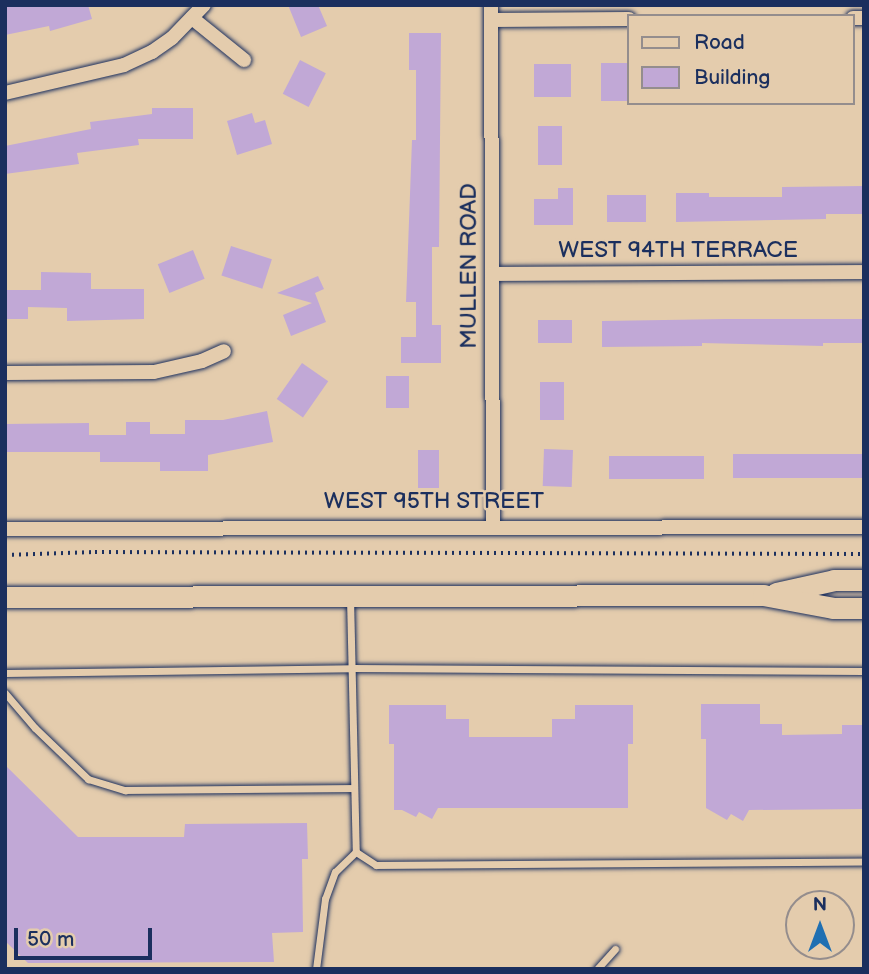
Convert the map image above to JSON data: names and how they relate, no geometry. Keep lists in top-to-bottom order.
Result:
{
  "streets": {
    "street": ["WEST 94TH TERRACE", "MULLEN ROAD", "WEST 95TH STREET"]
  },
  "crossings": [
    ["WEST 94TH TERRACE", "MULLEN ROAD"],
    ["MULLEN ROAD", "WEST 95TH STREET"]
  ],
  "legend": ["Road", "Building"],
  "scale_bar": "50 m",
  "north": "top"
}
